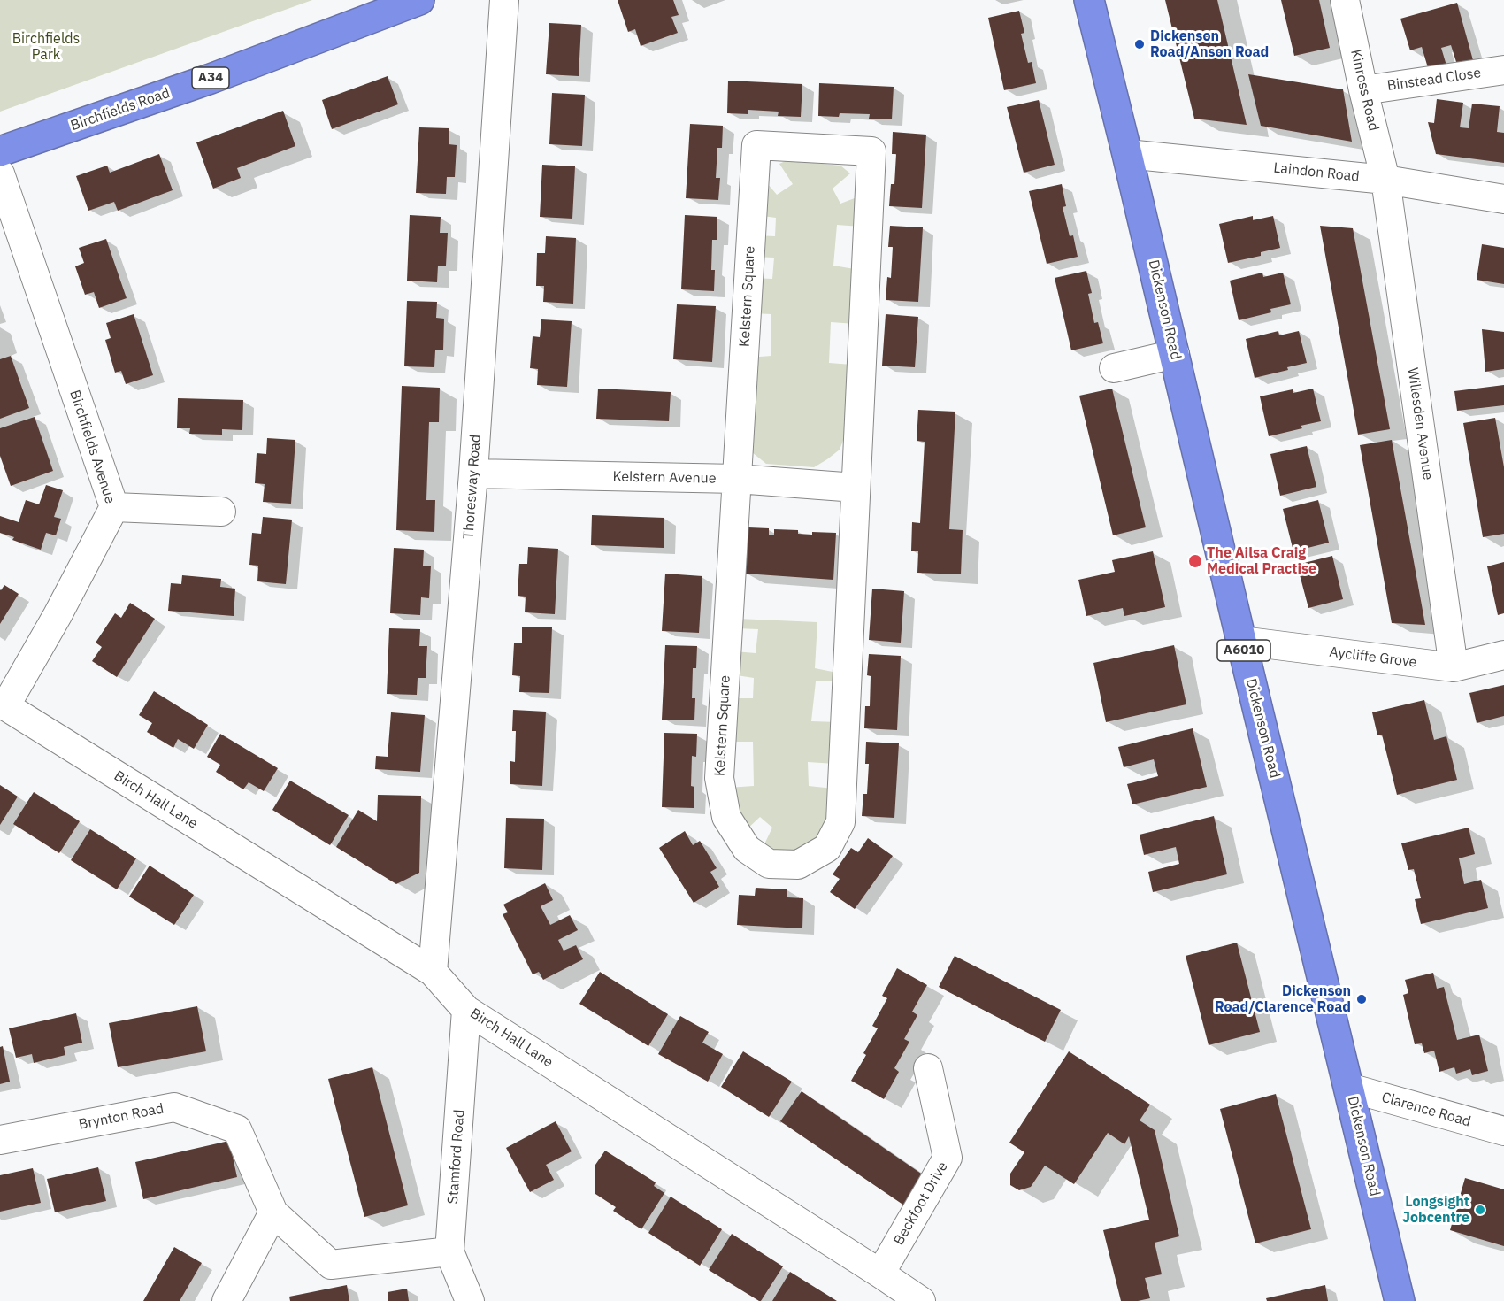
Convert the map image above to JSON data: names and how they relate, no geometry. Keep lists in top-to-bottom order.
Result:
{
  "streets": {
    "highway": [
      "A34",
      "Birchfields Road",
      "Dickenson Road",
      "A6010"
    ],
    "street": [
      "Binstead Close",
      "Kinross Road",
      "Laindon Road",
      "Kelstern Square",
      "Willesden Avenue",
      "Birchfields Avenue",
      "Kelstern Avenue",
      "Thoresway Road",
      "Aycliffe Grove",
      "Birch Hall Lane",
      "Clarence Road",
      "Brynton Road",
      "Stamford Road",
      "Beckfoot Drive"
    ]
  },
  "crossings": [
    ["Binstead Close", "Kinross Road"],
    ["Kinross Road", "Laindon Road"],
    ["Kinross Road", "Willesden Avenue"],
    ["Laindon Road", "Dickenson Road"],
    ["Laindon Road", "Willesden Avenue"],
    ["Kelstern Square", "Kelstern Avenue"],
    ["Dickenson Road", "Aycliffe Grove"],
    ["Dickenson Road", "Clarence Road"],
    ["Willesden Avenue", "Aycliffe Grove"],
    ["Birchfields Avenue", "Birch Hall Lane"],
    ["Kelstern Avenue", "Thoresway Road"],
    ["Thoresway Road", "Birch Hall Lane"],
    ["Birch Hall Lane", "Stamford Road"],
    ["Birch Hall Lane", "Beckfoot Drive"],
    ["Brynton Road", "Stamford Road"]
  ],
  "parks": ["Birchfields Park"],
  "places": [
    "Dickenson Road/Anson Road",
    "The Ailsa Craig Medical Practise",
    "Dickenson Road/Clarence Road",
    "Longsight Jobcentre"
  ]
}
